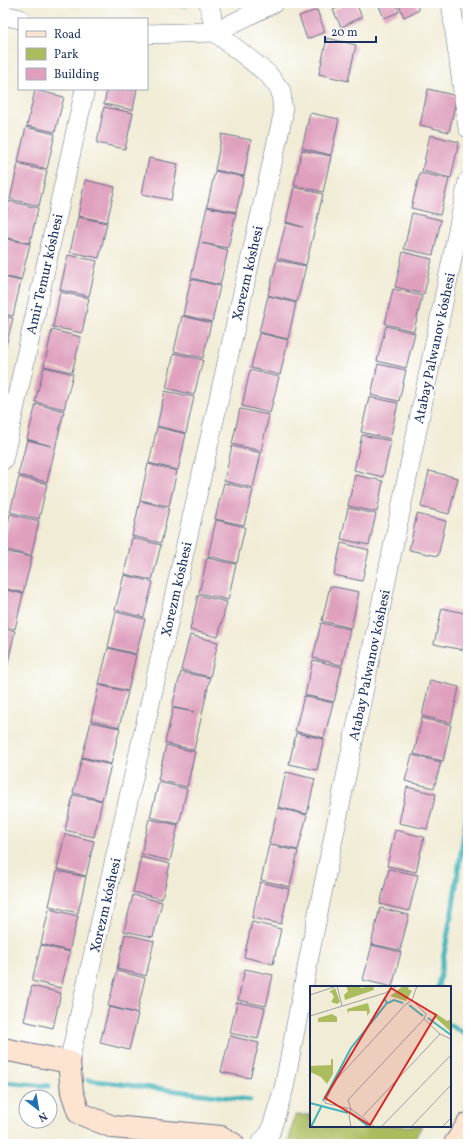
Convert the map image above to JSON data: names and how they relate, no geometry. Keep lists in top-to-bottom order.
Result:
{
  "streets": {
    "street": ["Xorezm kóshesi", "Amir Temur kóshesi", "Atabay Palwanov kóshesi"]
  },
  "legend": ["Road", "Park", "Building"],
  "scale_bar": "20 m",
  "north": "bottom right"
}
